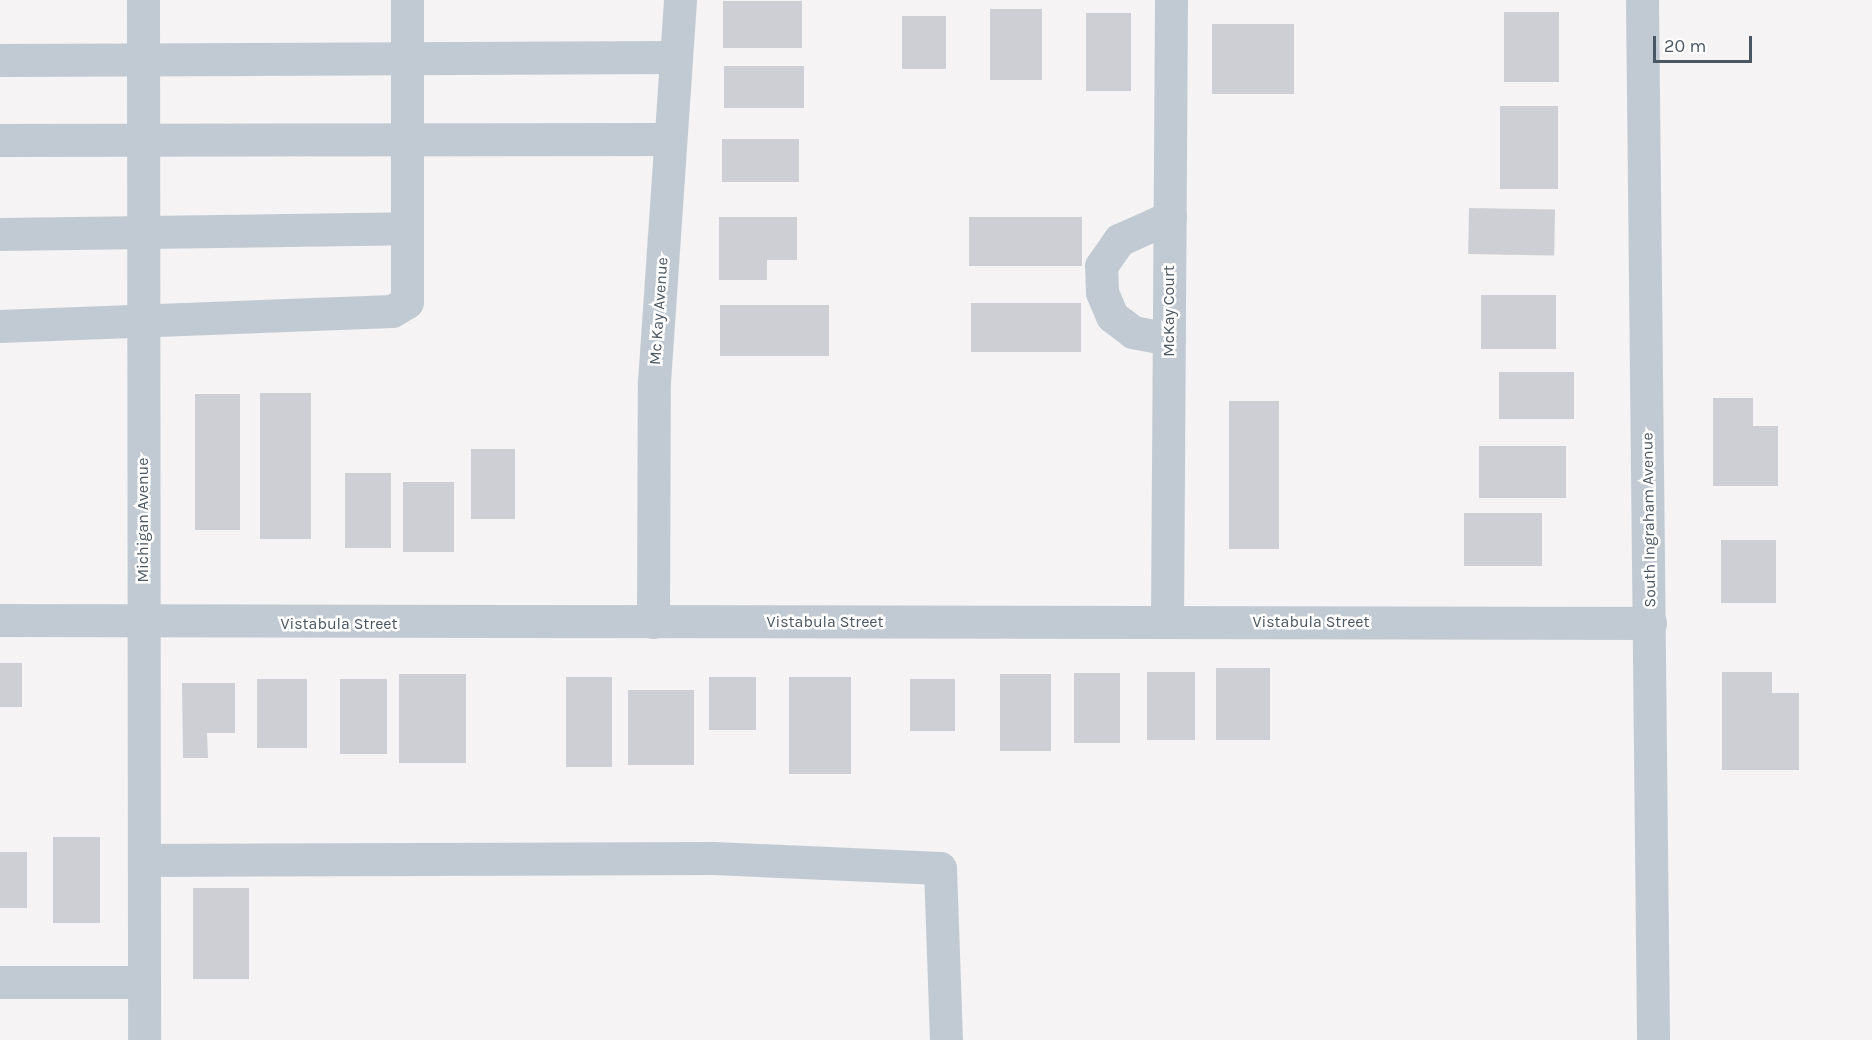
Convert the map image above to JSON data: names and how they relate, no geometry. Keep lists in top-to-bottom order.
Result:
{
  "streets": {
    "street": [
      "Mc Kay Avenue",
      "McKay Court",
      "Michigan Avenue",
      "South Ingraham Avenue",
      "Vistabula Street"
    ]
  },
  "crossings": [
    ["Mc Kay Avenue", "Vistabula Street"],
    ["McKay Court", "Vistabula Street"],
    ["Michigan Avenue", "Vistabula Street"],
    ["South Ingraham Avenue", "Vistabula Street"]
  ],
  "scale_bar": "20 m"
}
